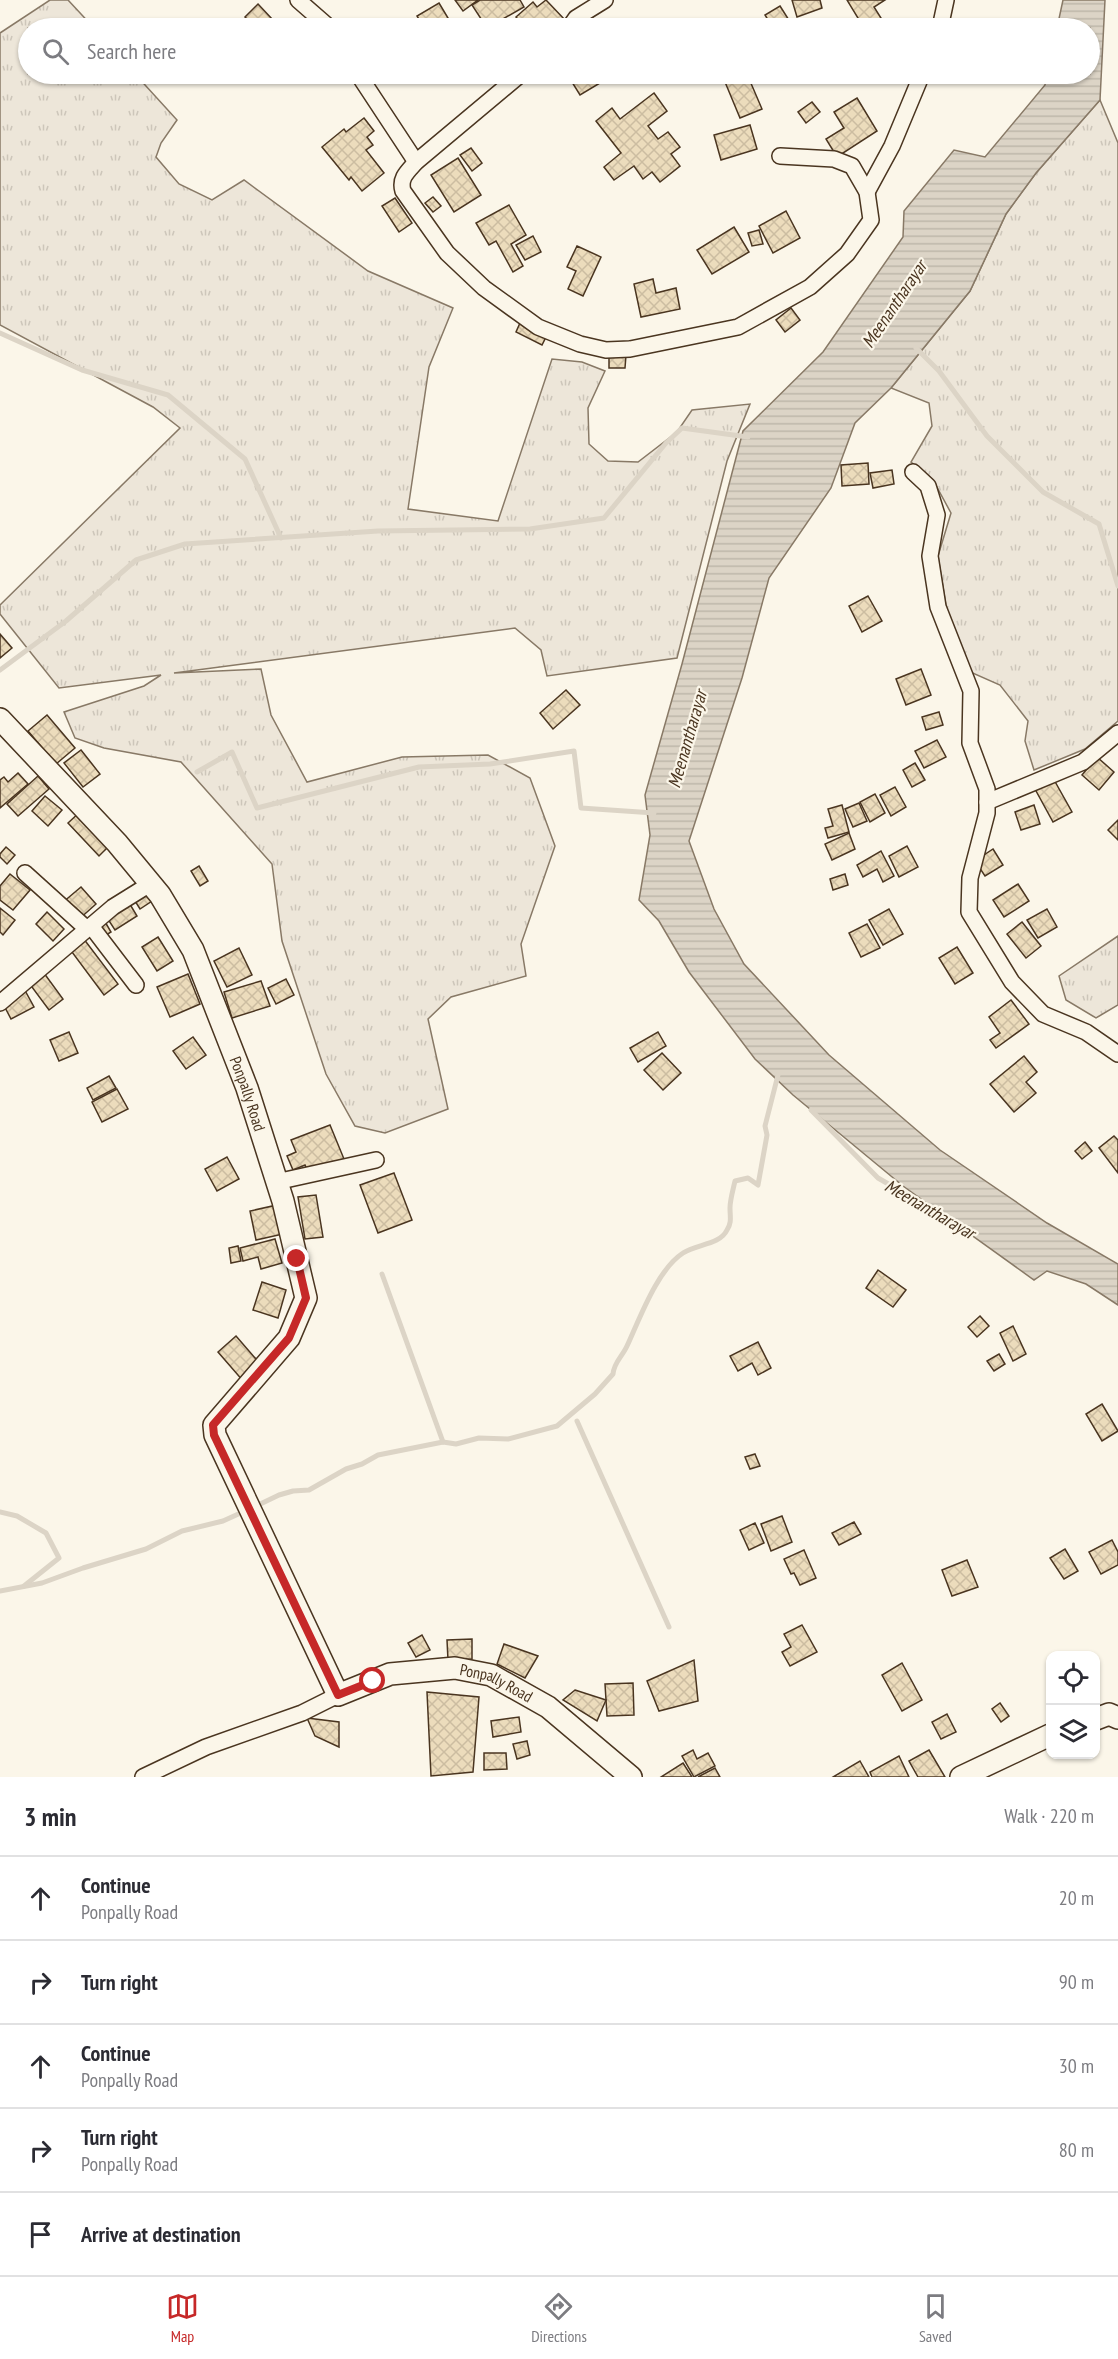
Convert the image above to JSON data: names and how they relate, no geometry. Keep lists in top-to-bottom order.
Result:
{
  "streets": {
    "main road": ["Ponpally Road"]
  },
  "water": ["Meenantharayar"],
  "page": {
    "search": "Search here",
    "heading": ["3 min", "Walk · 220 m"],
    "list": [
      ["Continue", "Ponpally Road", "20 m"],
      ["Turn right", "90 m"],
      ["Continue", "Ponpally Road", "30 m"],
      ["Turn right", "Ponpally Road", "80 m"],
      "Arrive at destination"
    ],
    "nav": ["Map", "Directions", "Saved"]
  }
}
